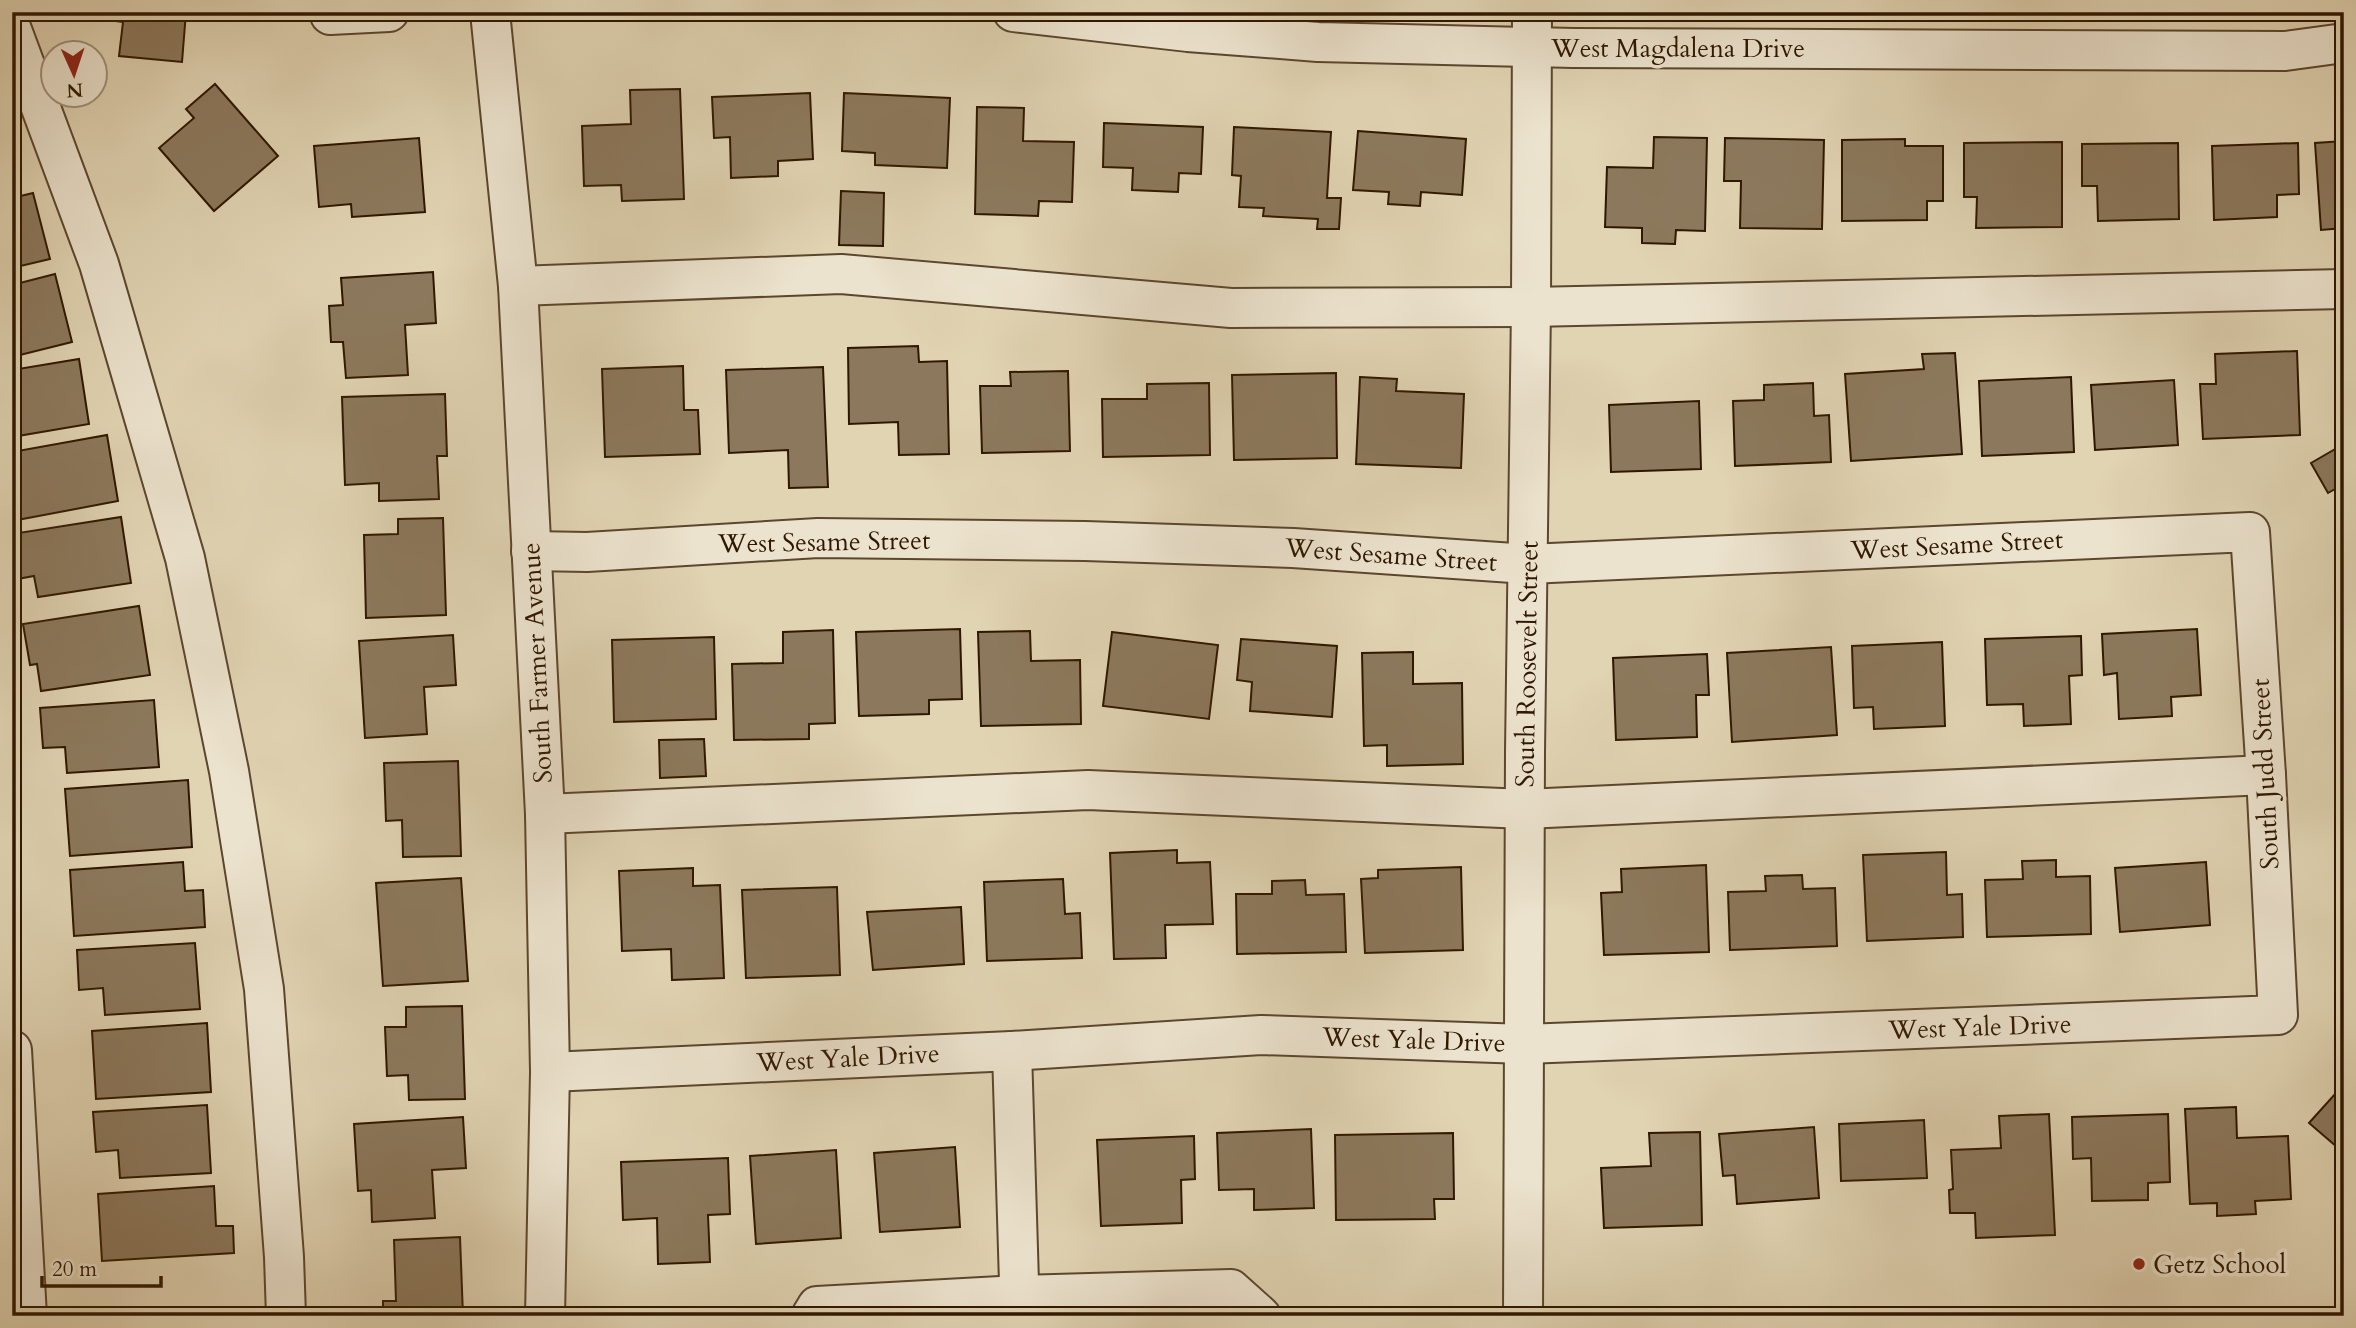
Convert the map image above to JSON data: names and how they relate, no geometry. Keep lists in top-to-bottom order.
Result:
{
  "streets": {
    "street": [
      "West Magdalena Drive",
      "West Sesame Street",
      "South Farmer Avenue",
      "South Roosevelt Street",
      "South Judd Street",
      "West Yale Drive"
    ]
  },
  "crossings": [
    ["West Magdalena Drive", "South Roosevelt Street"],
    ["West Sesame Street", "South Farmer Avenue"],
    ["West Sesame Street", "South Roosevelt Street"],
    ["West Sesame Street", "South Judd Street"],
    ["South Farmer Avenue", "West Yale Drive"],
    ["South Roosevelt Street", "West Yale Drive"],
    ["South Judd Street", "West Yale Drive"]
  ],
  "places": ["Getz School"],
  "scale_bar": "20 m",
  "north": "bottom"
}
